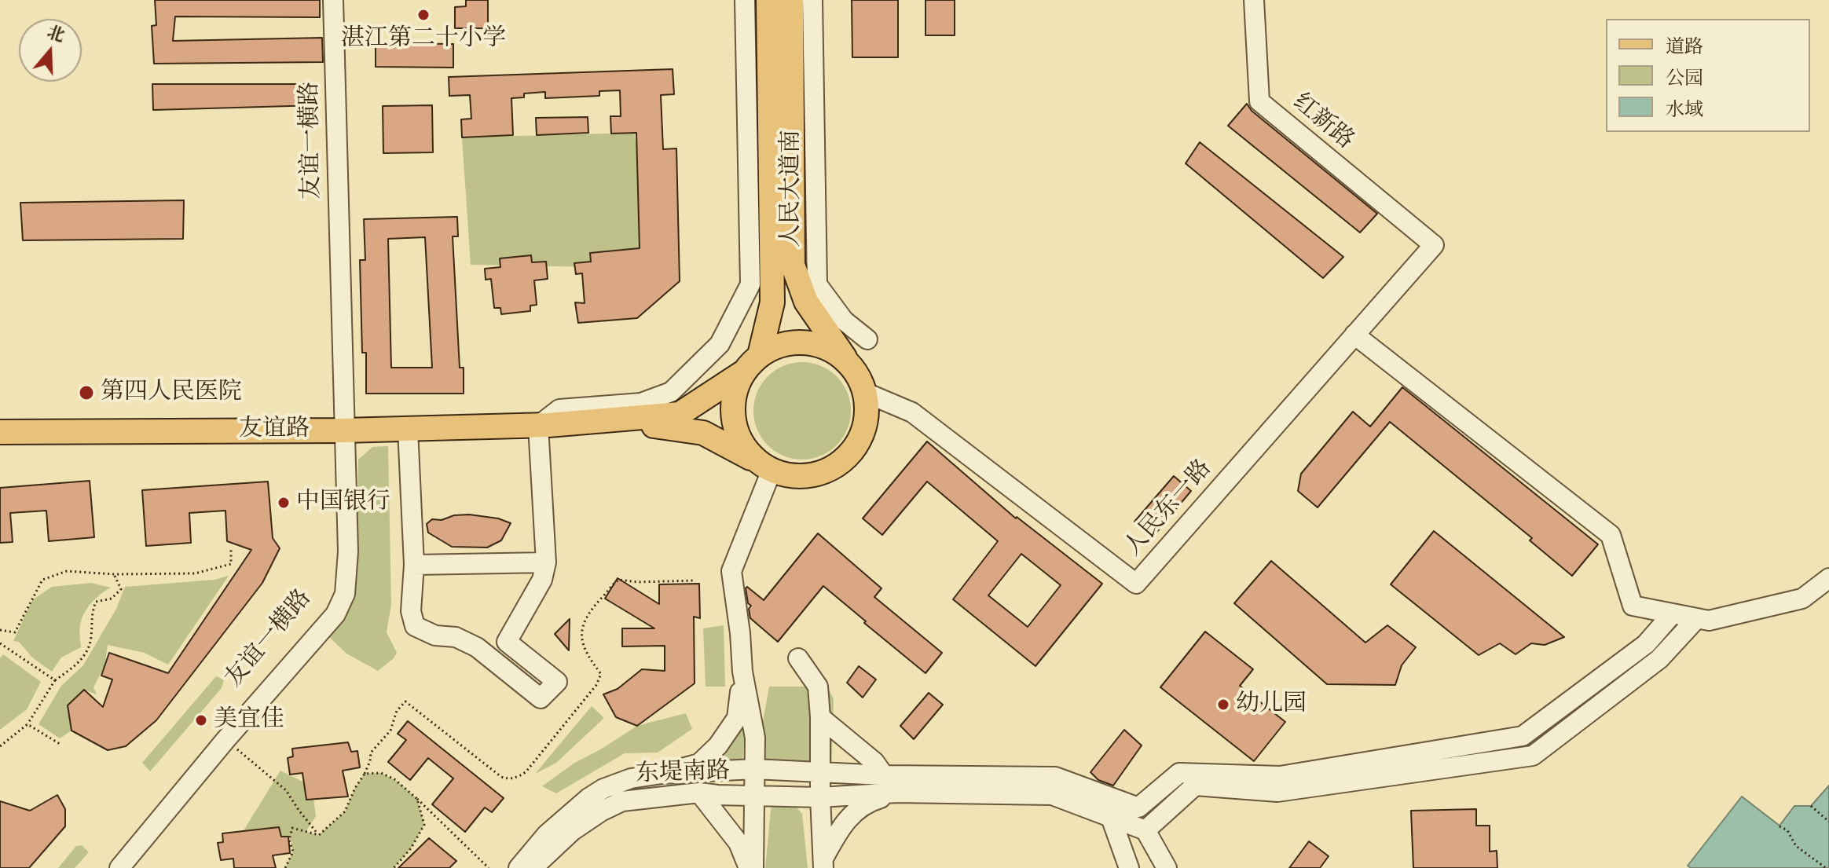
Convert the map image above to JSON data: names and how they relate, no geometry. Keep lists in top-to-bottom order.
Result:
{
  "streets": {
    "main road": ["人民大道南", "友谊路"],
    "street": [
      "红新路",
      "友谊一横路",
      "人民东一路",
      "东堤南路"
    ]
  },
  "crossings": [
    ["红新路", "人民东一路"],
    ["友谊一横路", "友谊路"],
    ["人民大道南", "友谊路"],
    ["人民大道南", "人民东一路"],
    ["友谊路", "人民东一路"]
  ],
  "places": [
    "湛江第二十小学",
    "第四人民医院",
    "中国银行",
    "幼儿园",
    "美宜佳"
  ],
  "legend": ["道路", "公园", "水域"],
  "north": "top"
}
